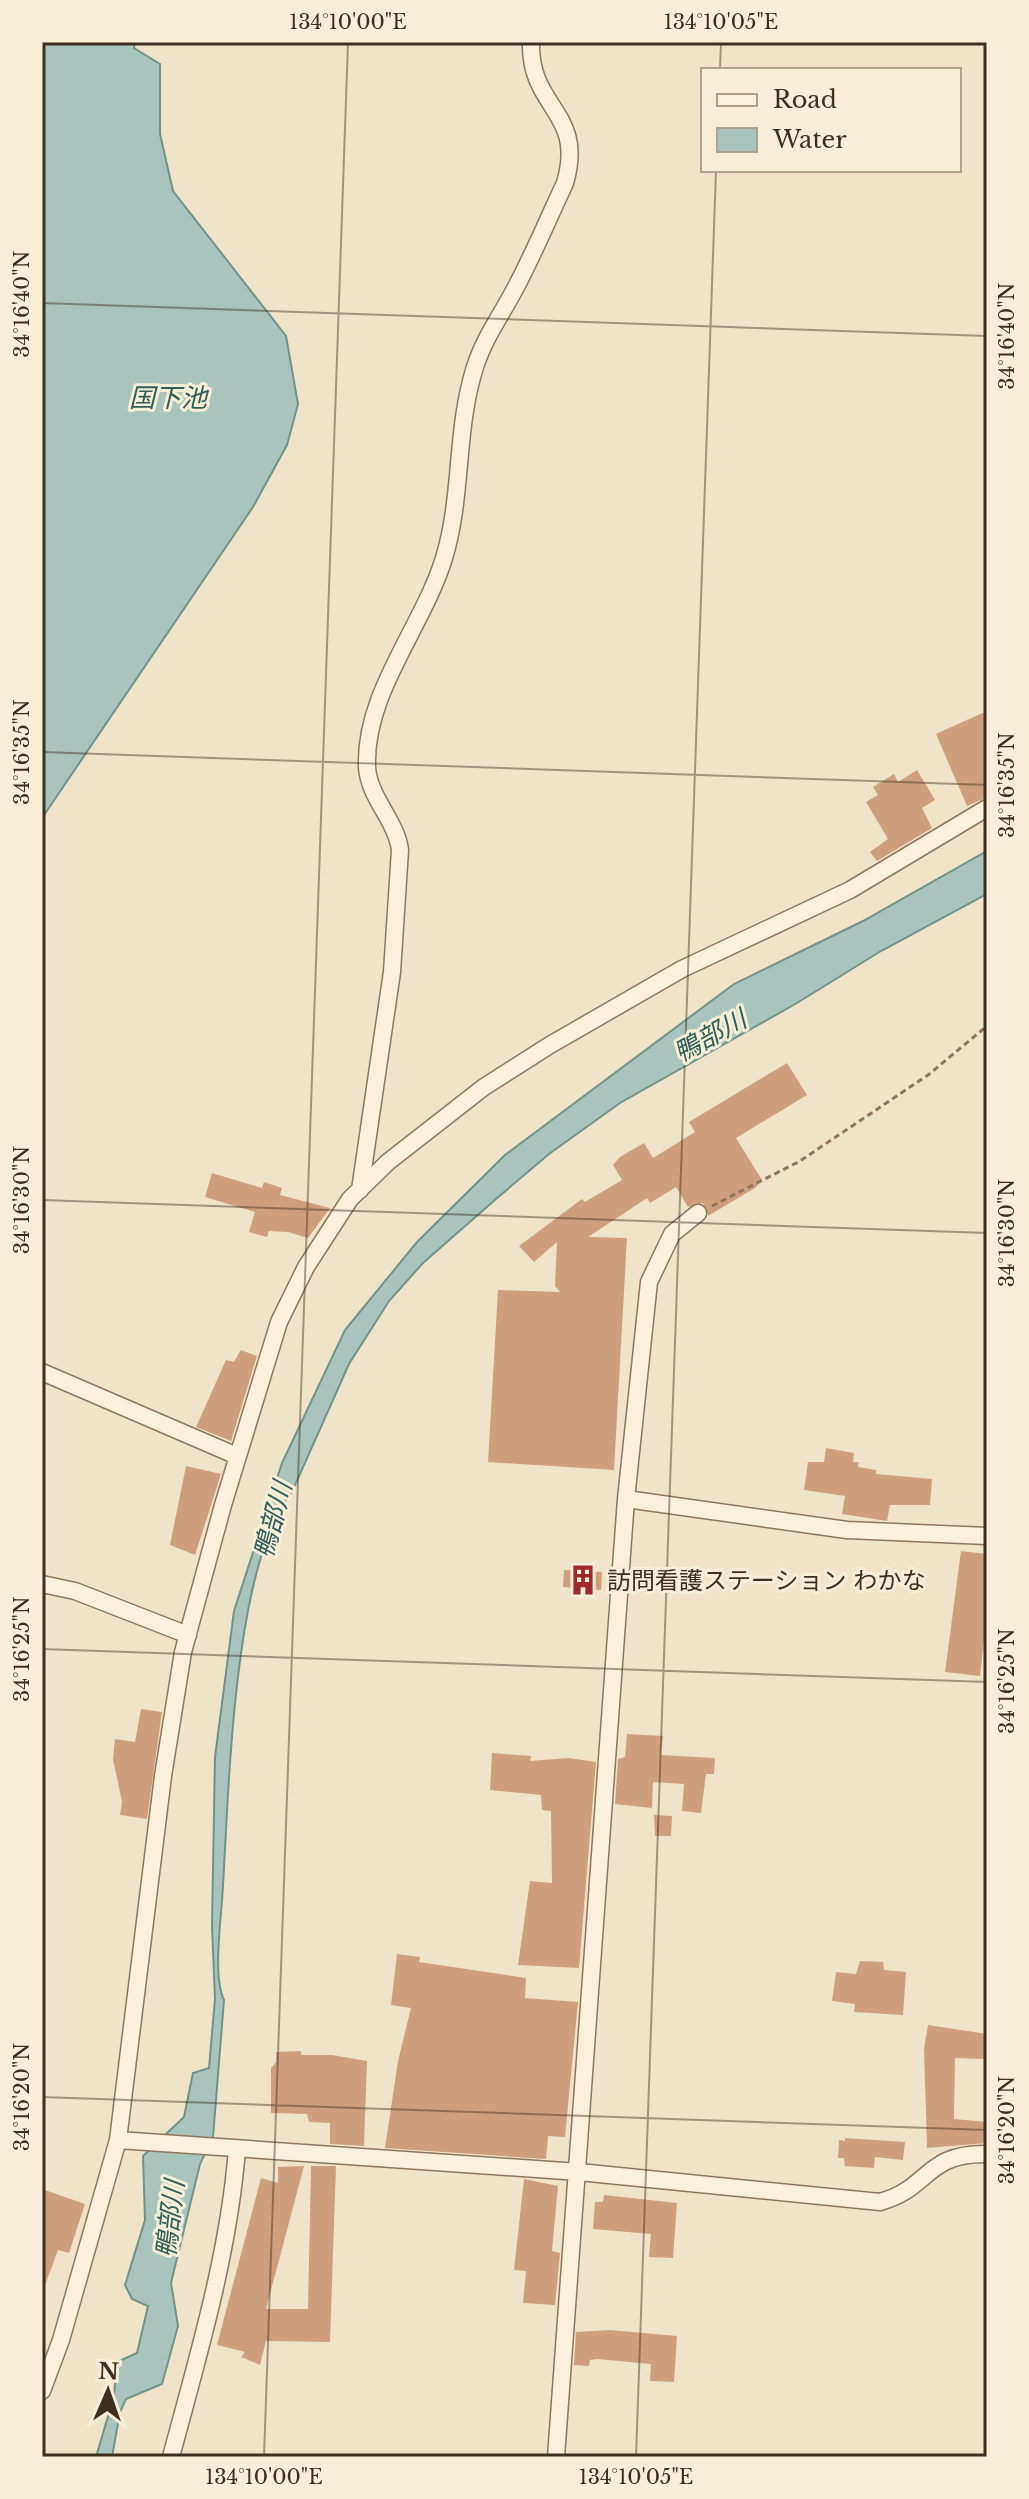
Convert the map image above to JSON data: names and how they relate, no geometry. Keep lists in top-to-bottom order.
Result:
{
  "water": ["国下池", "鴨部川"],
  "places": {
    "building": ["訪問看護ステーション わかな"]
  },
  "legend": ["Road", "Water"],
  "north": "top",
  "coordinates": [
    "134°10'00\"E",
    "134°10'05\"E",
    "34°16'40\"N",
    "34°16'35\"N",
    "34°16'30\"N",
    "34°16'25\"N",
    "34°16'20\"N"
  ]
}
